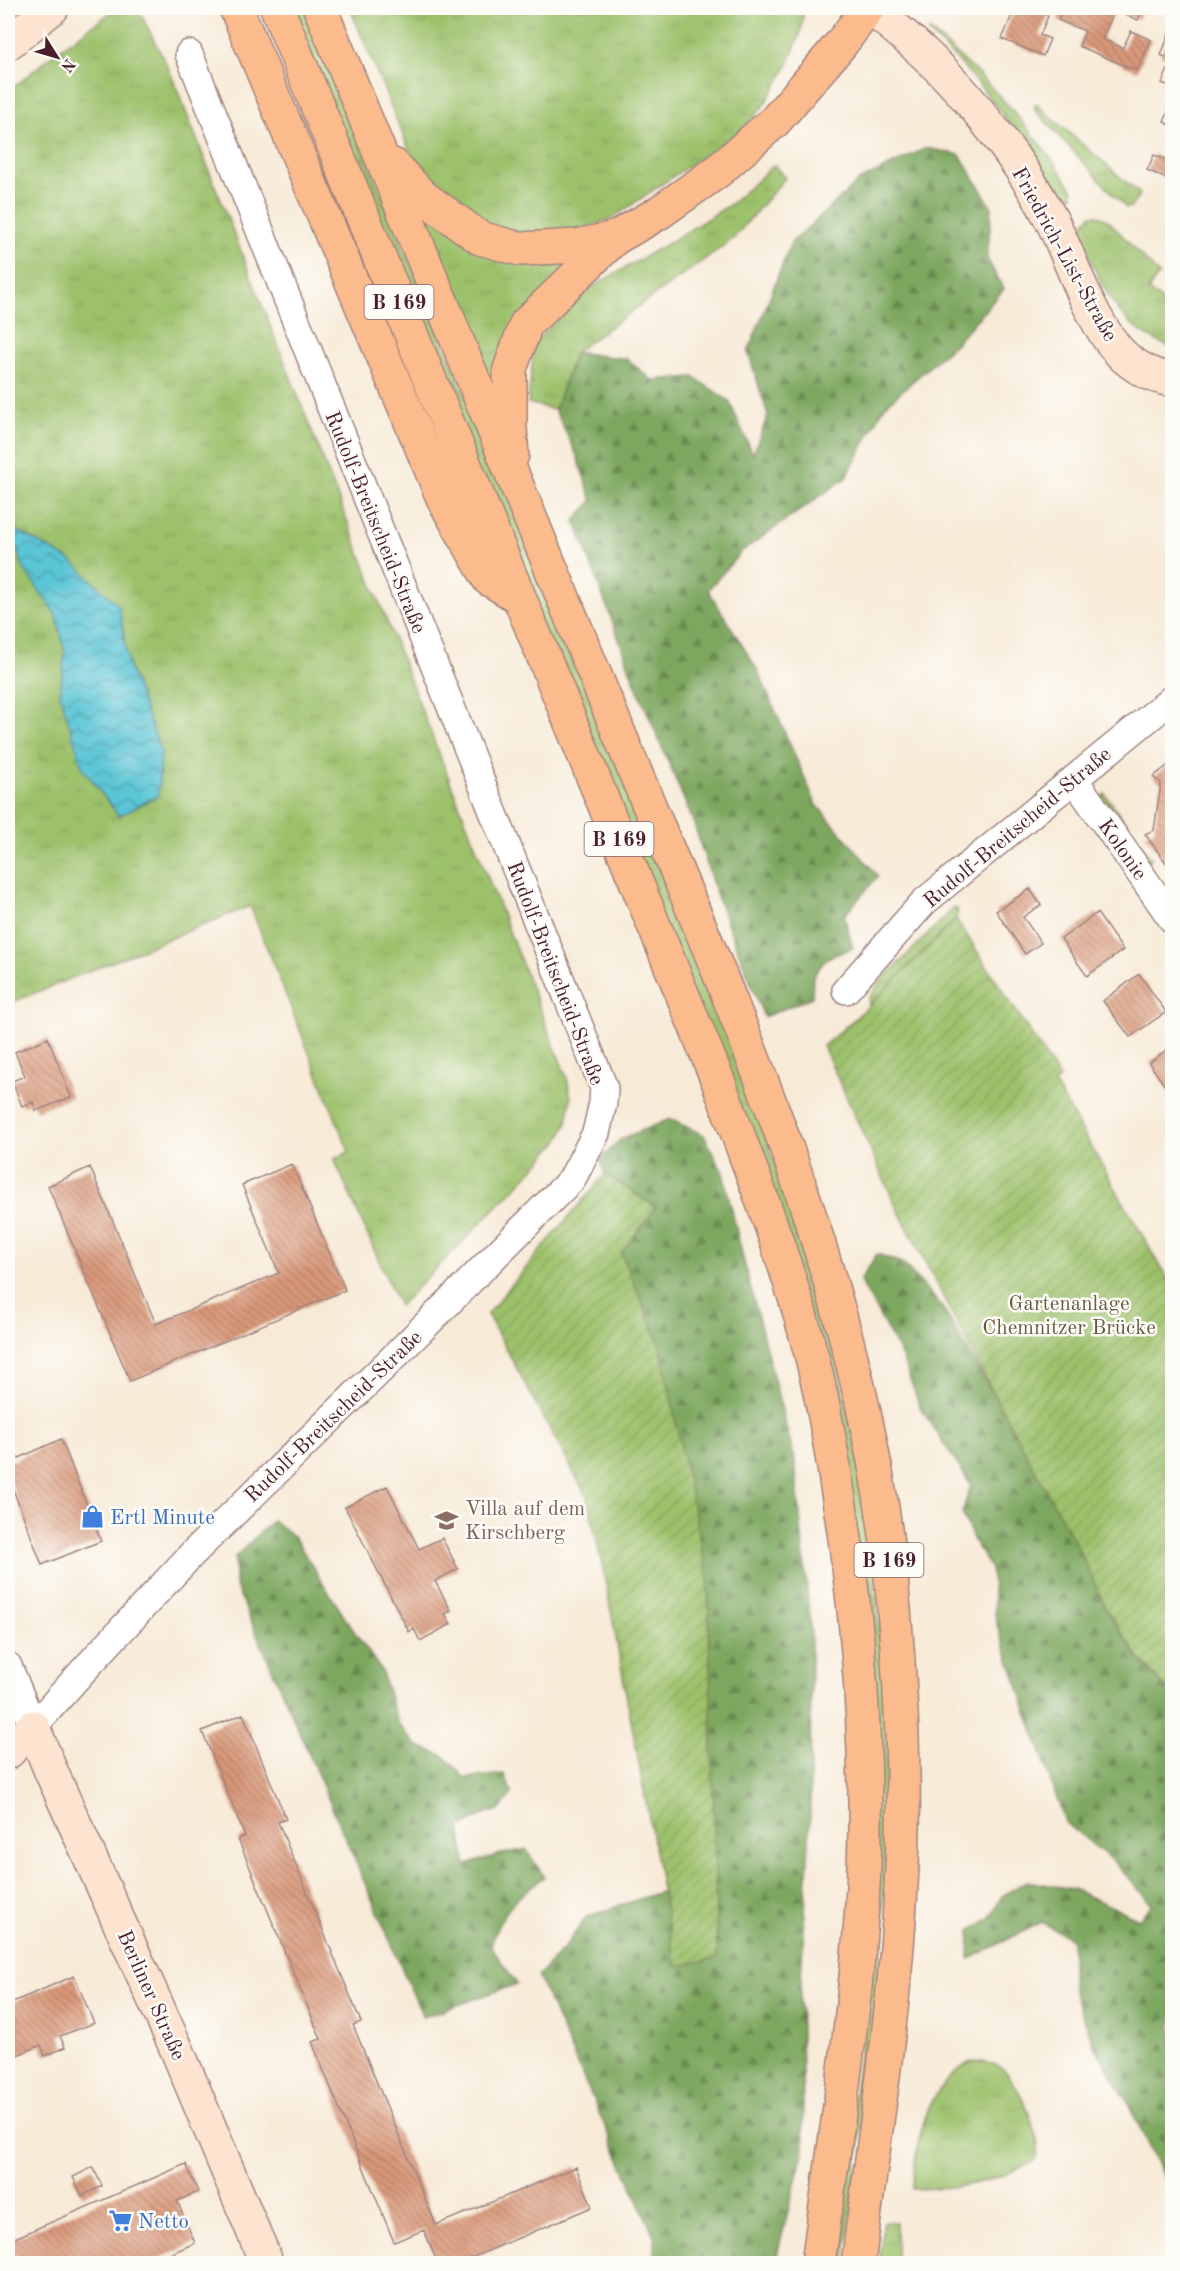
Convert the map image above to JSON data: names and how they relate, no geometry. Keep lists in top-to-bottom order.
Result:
{
  "streets": {
    "highway": ["B 169"],
    "main road": ["Friedrich-List-Straße", "Rudolf-Breitscheid-Straße", "Berliner Straße"],
    "street": ["Kolonie"]
  },
  "crossings": [
    ["Rudolf-Breitscheid-Straße", "Kolonie"],
    ["Rudolf-Breitscheid-Straße", "Berliner Straße"]
  ],
  "parks": ["Gartenanlage Chemnitzer Brücke"],
  "places": {
    "shop": ["Ertl Minute"],
    "school or university": ["Villa auf dem Kirschberg"],
    "supermarket": ["Netto"]
  },
  "north": "bottom right"
}
